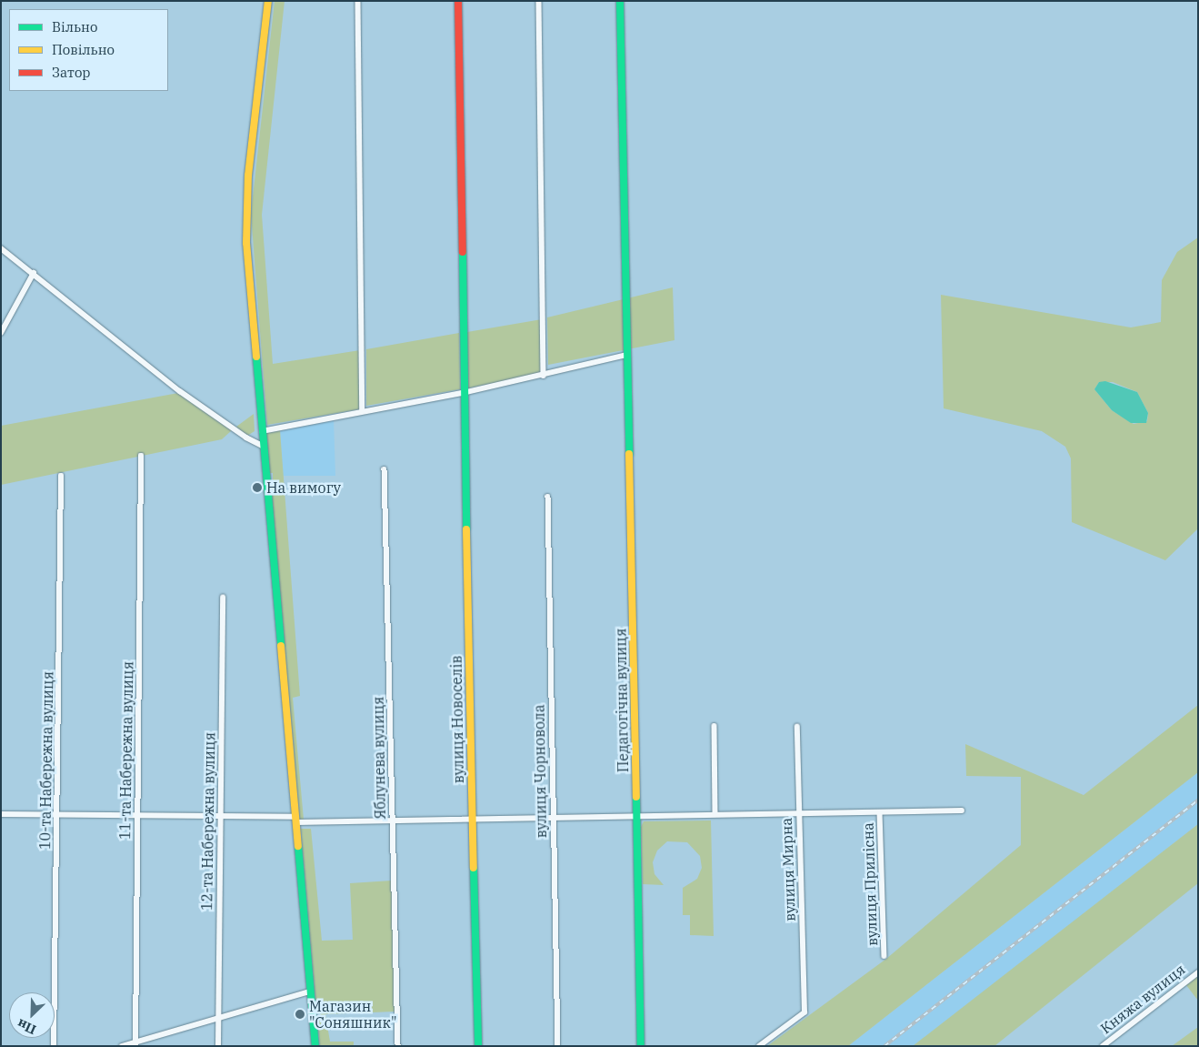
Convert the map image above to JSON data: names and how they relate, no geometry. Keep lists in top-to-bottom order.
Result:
{
  "streets": {
    "street": [
      "Педагогічна вулиця",
      "вулиця Новоселів",
      "11-та Набережна вулиця",
      "Яблунева вулиця",
      "10-та Набережна вулиця",
      "вулиця Чорновола",
      "12-та Набережна вулиця",
      "вулиця Мирна",
      "вулиця Прилісна",
      "Княжа вулиця"
    ]
  },
  "places": ["На вимогу", "Магазин \"Соняшник\""],
  "legend": ["Вільно", "Повільно", "Затор"],
  "north": "bottom left"
}
